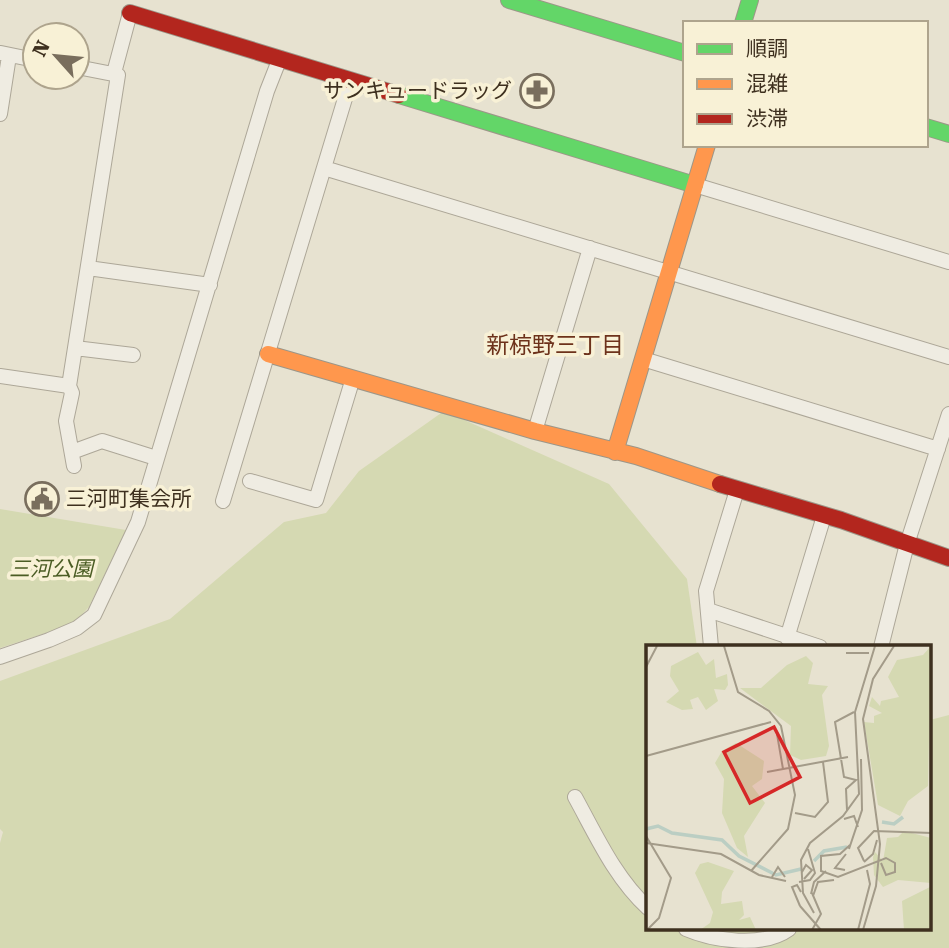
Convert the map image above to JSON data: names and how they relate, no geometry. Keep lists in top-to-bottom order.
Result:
{
  "districts": ["新椋野三丁目"],
  "parks": ["三河公園"],
  "places": {
    "pharmacy": ["サンキュードラッグ"],
    "public building": ["三河町集会所"]
  },
  "legend": ["順調", "混雑", "渋滞"],
  "north": "top left"
}
